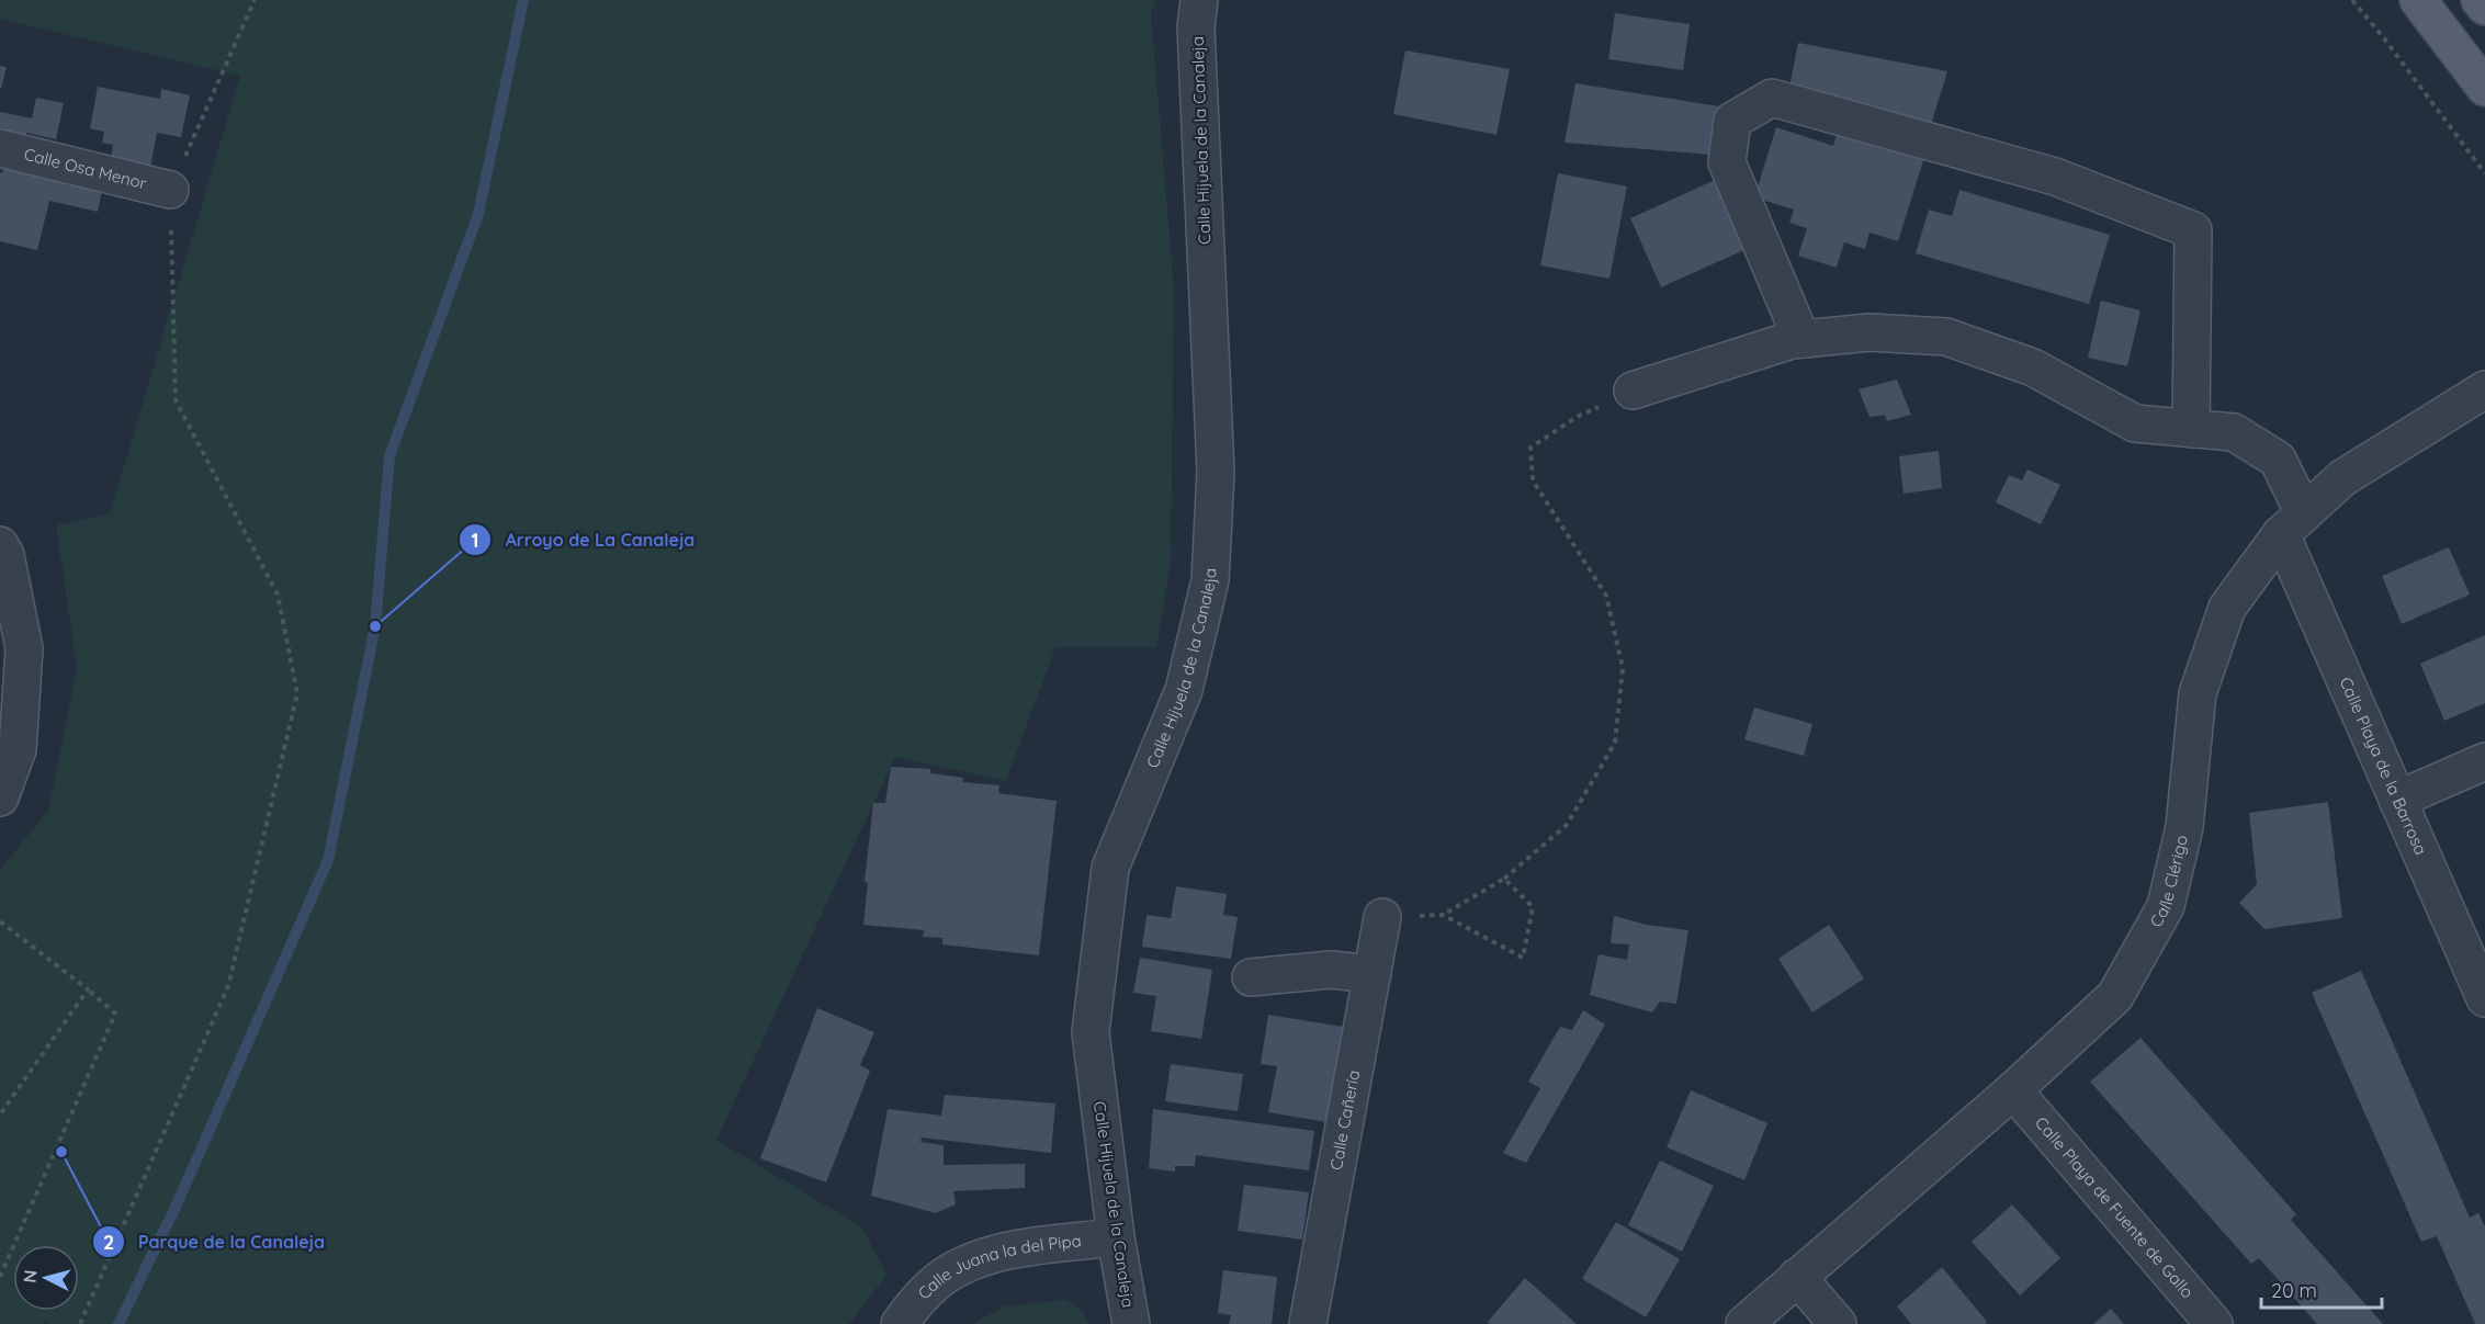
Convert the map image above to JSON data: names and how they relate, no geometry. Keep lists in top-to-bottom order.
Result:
{
  "streets": {
    "street": [
      "Calle Hijuela de la Canaleja",
      "Calle Osa Menor",
      "Calle Playa de la Barrosa",
      "Calle Clérigo",
      "Calle Cañería",
      "Calle Playa de Fuente de Gallo",
      "Calle Juana la del Pipa"
    ]
  },
  "crossings": [
    ["Calle Hijuela de la Canaleja", "Calle Juana la del Pipa"],
    ["Calle Playa de la Barrosa", "Calle Clérigo"],
    ["Calle Clérigo", "Calle Playa de Fuente de Gallo"]
  ],
  "places": ["Arroyo de La Canaleja", "Parque de la Canaleja"],
  "scale_bar": "20 m",
  "north": "left"
}
